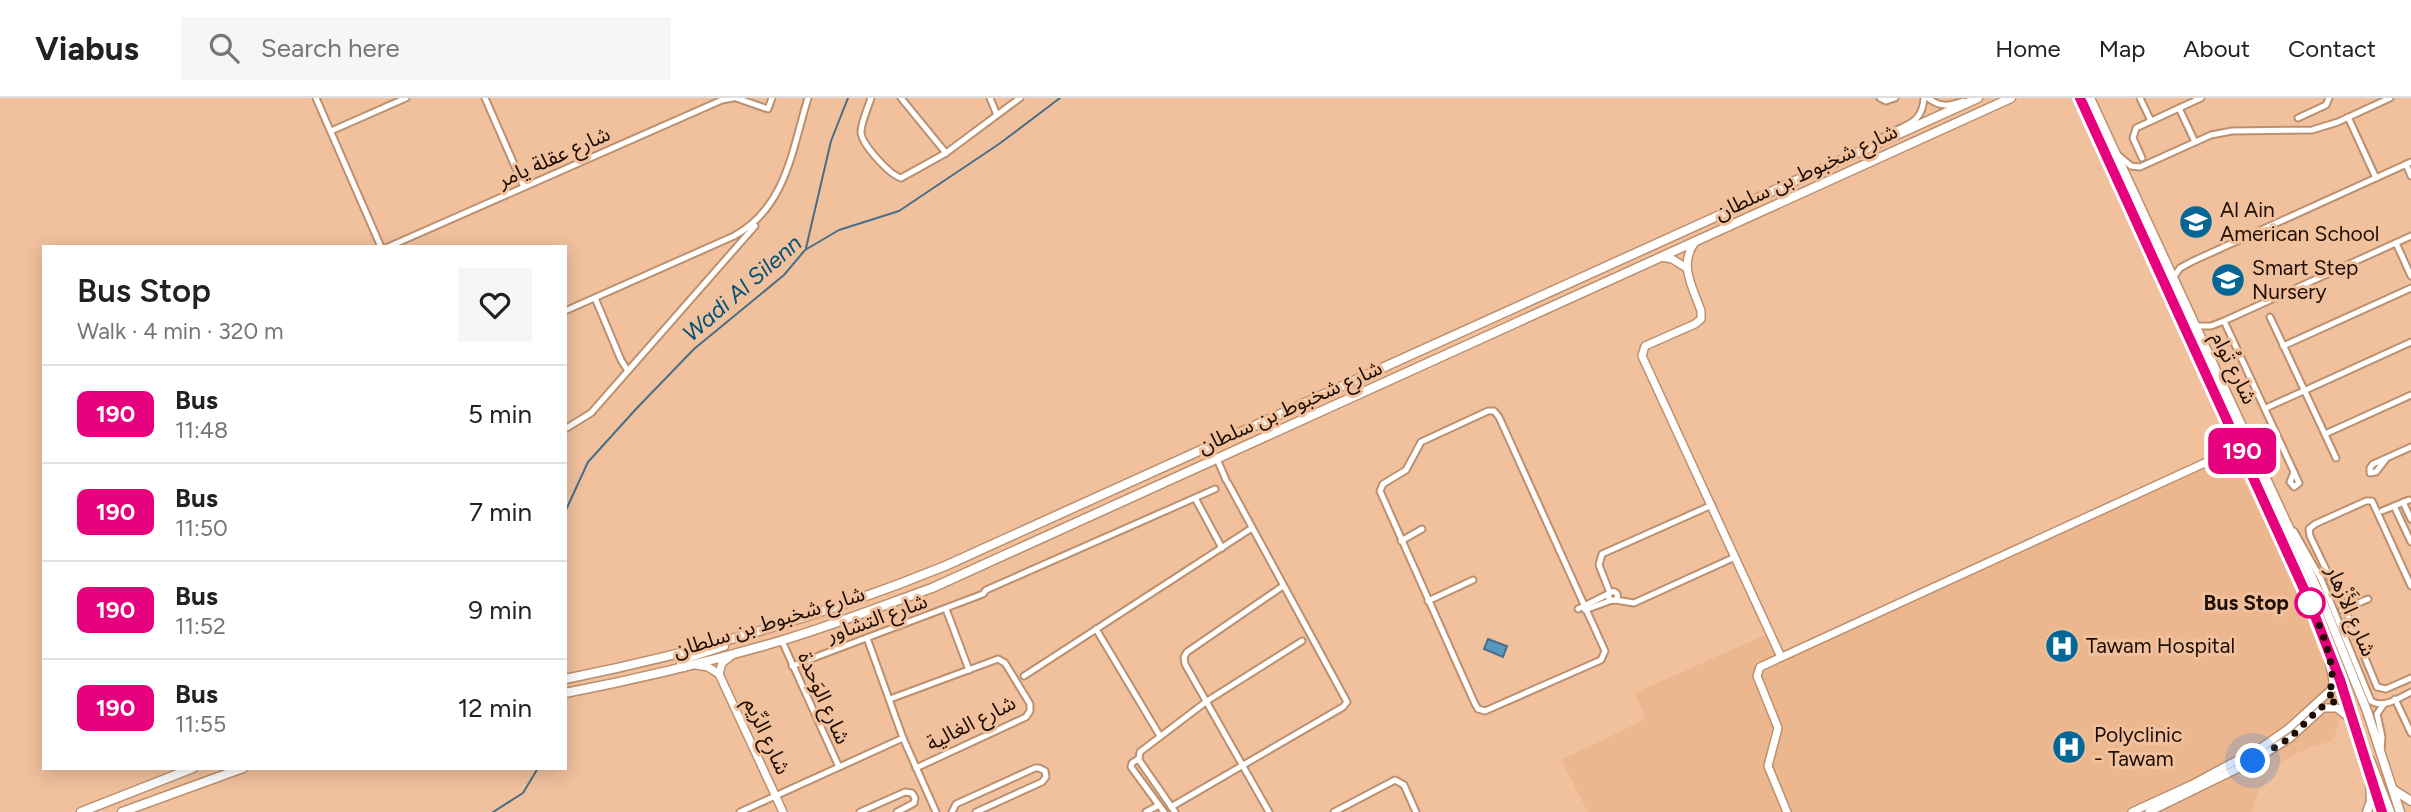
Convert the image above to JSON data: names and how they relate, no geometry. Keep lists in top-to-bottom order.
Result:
{
  "streets": {
    "main road": ["شارع شخبوط بن سلطان", "شارع تُوام"],
    "street": [
      "شارع عقلة يامر",
      "شارع الأَزْهار",
      "شارع التشاور",
      "شارع الوَحدة",
      "شارع الغالية",
      "شارع الرِّيم"
    ]
  },
  "crossings": [
    ["شارع شخبوط بن سلطان", "شارع الوَحدة"],
    ["شارع تُوام", "شارع الأَزْهار"],
    ["شارع التشاور", "شارع الوَحدة"]
  ],
  "water": ["Wadi Al Silenn"],
  "places": {
    "school or university": ["Al Ain American School", "Smart Step Nursery"],
    "other": ["Bus Stop"],
    "hospital": ["Tawam Hospital", "Polyclinic - Tawam"]
  },
  "lines": ["bus line 190"],
  "page": {
    "header": "Viabus",
    "search": "Search here",
    "nav": [
      "Home",
      "Map",
      "About",
      "Contact"
    ],
    "on_map": "190",
    "heading": ["Bus Stop", "Walk · 4 min · 320 m"],
    "list": [
      {
        "mark": "190",
        "name": "Bus",
        "note": "11:48",
        "value": "5 min"
      },
      {
        "mark": "190",
        "name": "Bus",
        "note": "11:50",
        "value": "7 min"
      },
      {
        "mark": "190",
        "name": "Bus",
        "note": "11:52",
        "value": "9 min"
      },
      {
        "mark": "190",
        "name": "Bus",
        "note": "11:55",
        "value": "12 min"
      }
    ]
  }
}
